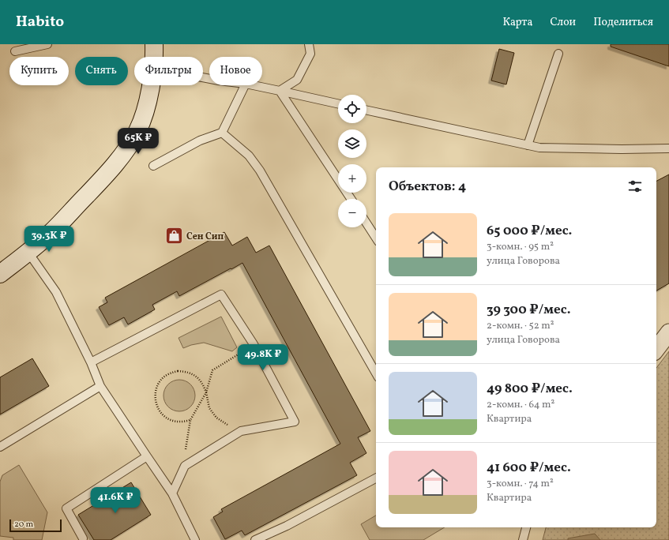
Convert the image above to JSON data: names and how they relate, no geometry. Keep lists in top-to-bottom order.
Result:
{
  "places": {
    "shop": ["Сен Сип"]
  },
  "scale_bar": "20 m",
  "page": {
    "header": "Habito",
    "nav": ["Карта", "Слои", "Поделиться"],
    "chip": [
      "Купить",
      "Снять",
      "Фильтры",
      "Новое"
    ],
    "map_buttons": ["+", "−"],
    "price": [
      "65K ₽",
      "39.3K ₽",
      "49.8K ₽",
      "41.6K ₽"
    ],
    "heading": "Объектов: 4",
    "list": [
      {
        "name": "65 000 ₽/мес.",
        "note": "3-комн. · 95 m² · улица Говорова"
      },
      {
        "name": "39 300 ₽/мес.",
        "note": "2-комн. · 52 m² · улица Говорова"
      },
      {
        "name": "49 800 ₽/мес.",
        "note": "2-комн. · 64 m² · Квартира"
      },
      {
        "name": "41 600 ₽/мес.",
        "note": "3-комн. · 74 m² · Квартира"
      }
    ],
    "scale": "20 m"
  }
}
